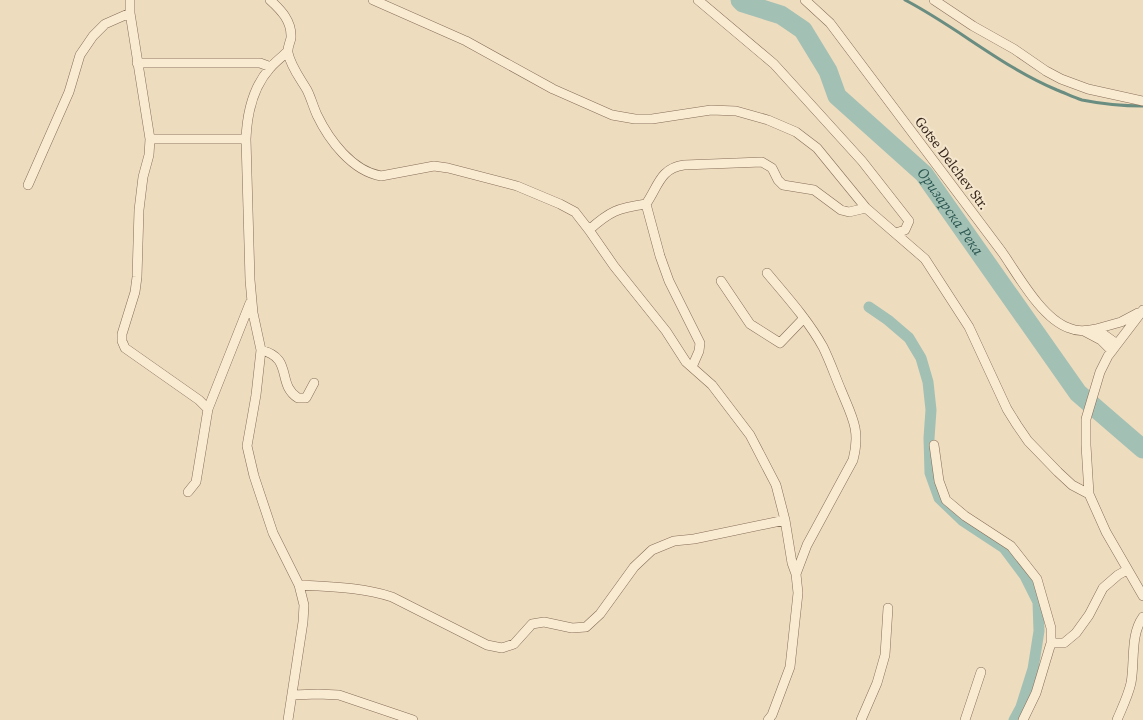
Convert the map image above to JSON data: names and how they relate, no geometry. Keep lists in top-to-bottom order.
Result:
{
  "streets": {
    "street": ["Gotse Delchev Str."]
  },
  "water": ["Оризарска Река"]
}
